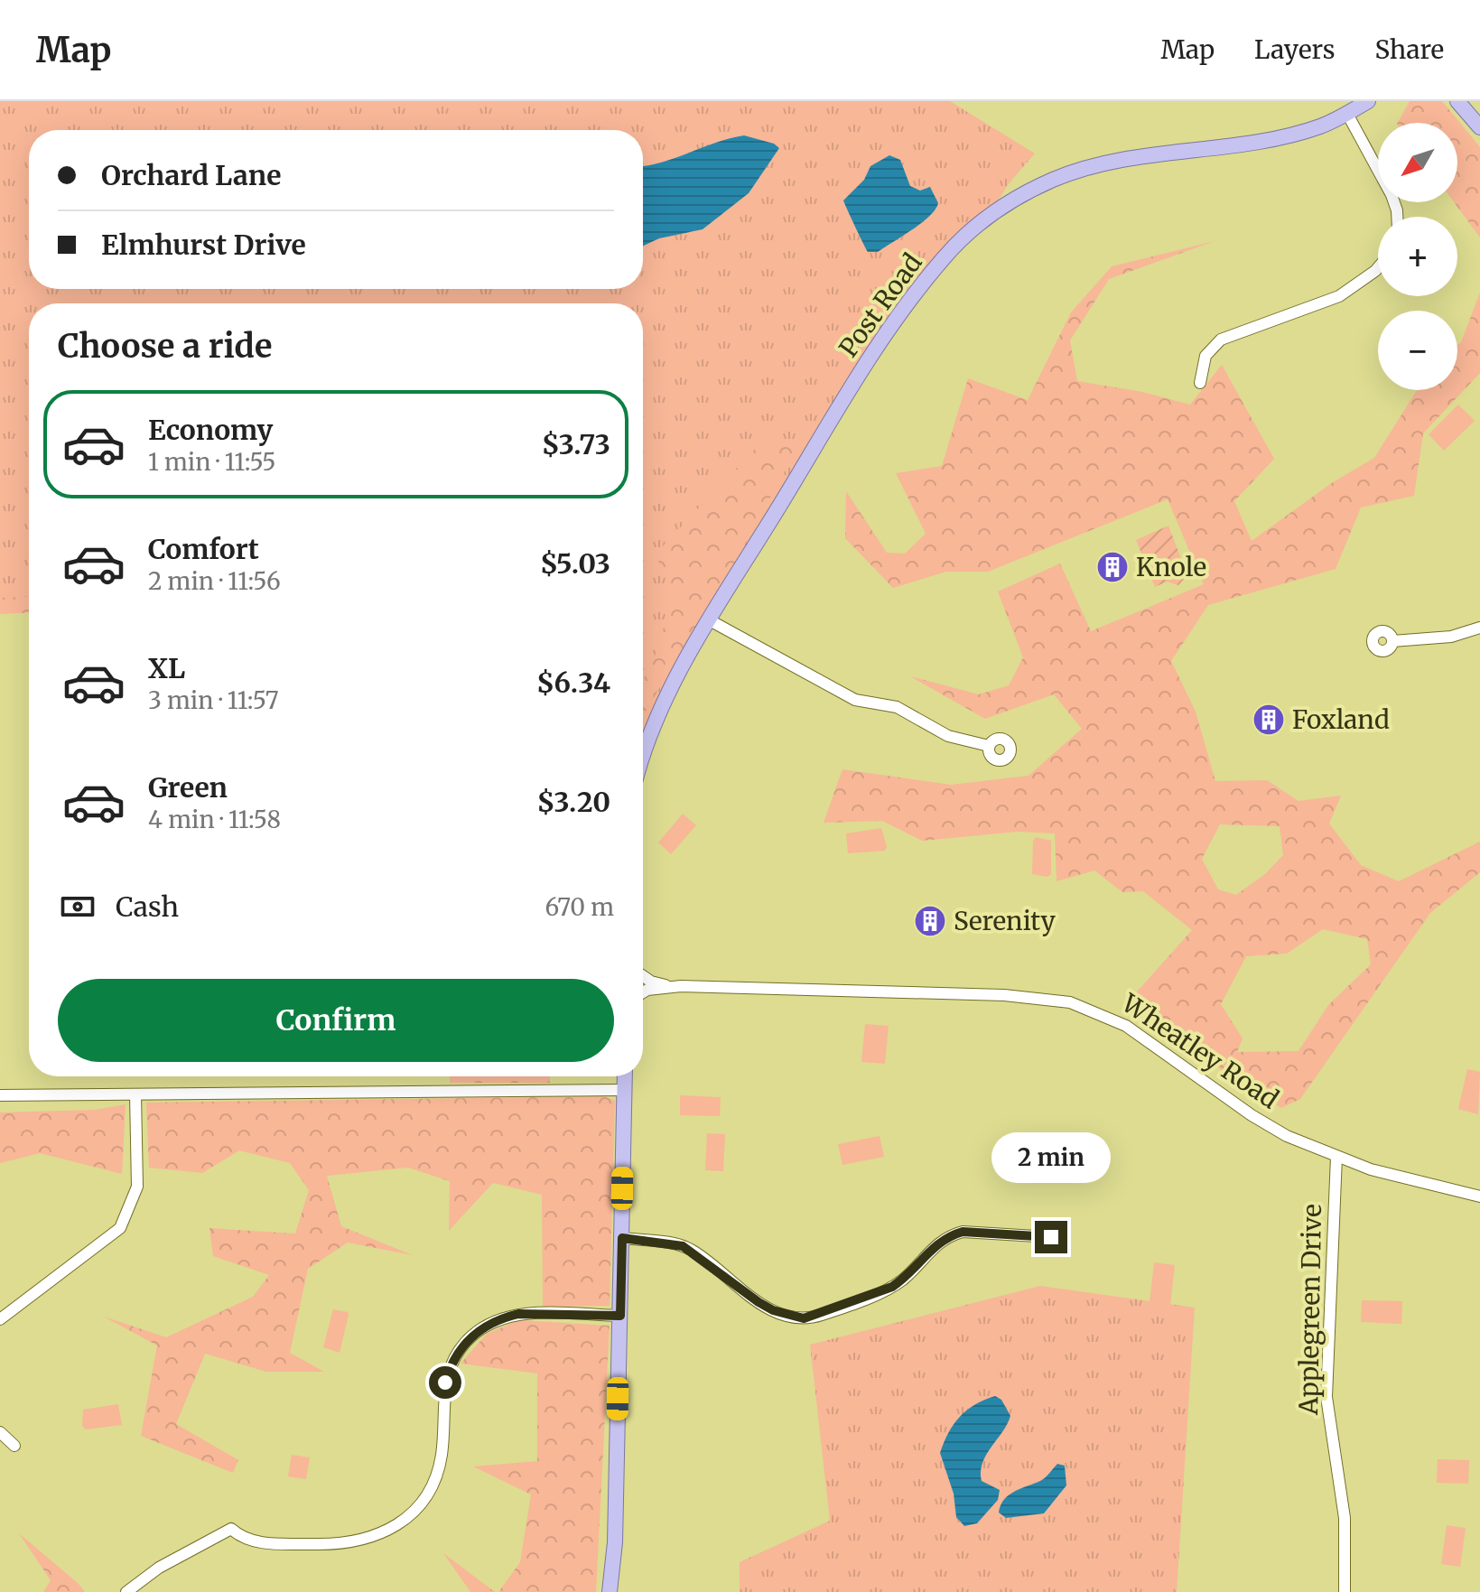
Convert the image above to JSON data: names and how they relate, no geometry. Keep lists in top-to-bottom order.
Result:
{
  "streets": {
    "main road": ["Post Road"],
    "street": ["Wheatley Road", "Applegreen Drive"]
  },
  "crossings": [
    ["Wheatley Road", "Applegreen Drive"]
  ],
  "places": {
    "building": ["Knole", "Foxland", "Serenity"]
  },
  "north": "bottom left",
  "page": {
    "header": "Map",
    "nav": ["Map", "Layers", "Share"],
    "map_buttons": ["+", "−"],
    "banner": ["Orchard Lane", "Elmhurst Drive"],
    "heading": "Choose a ride",
    "list": [
      {
        "name": "Economy",
        "note": "1 min · 11:55",
        "value": "$3.73"
      },
      {
        "name": "Comfort",
        "note": "2 min · 11:56",
        "value": "$5.03"
      },
      {
        "name": "XL",
        "note": "3 min · 11:57",
        "value": "$6.34"
      },
      {
        "name": "Green",
        "note": "4 min · 11:58",
        "value": "$3.20"
      }
    ],
    "pay": ["Cash", "670 m"],
    "buttons": "Confirm",
    "bubble": "2 min"
  }
}
